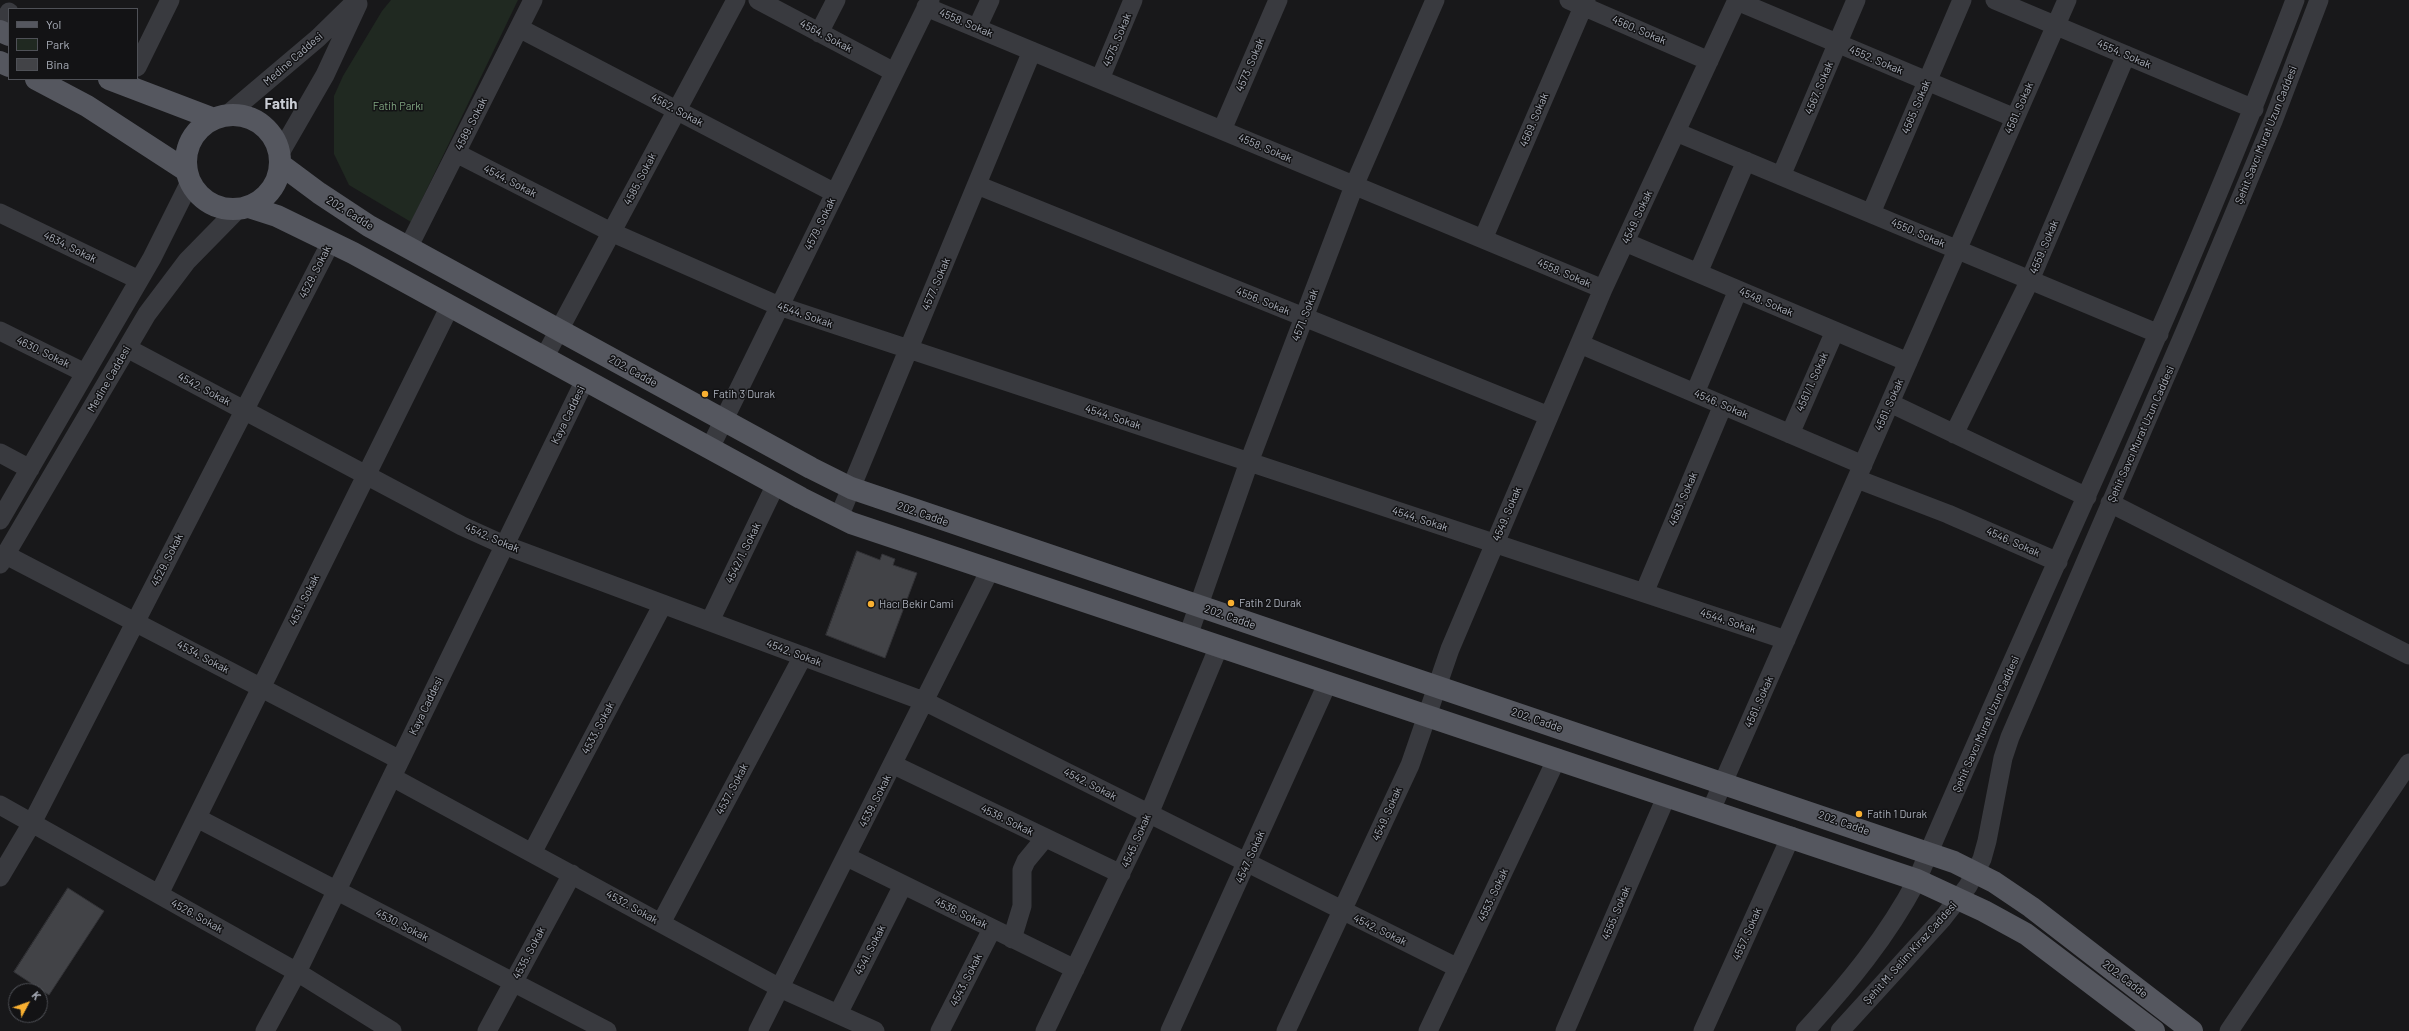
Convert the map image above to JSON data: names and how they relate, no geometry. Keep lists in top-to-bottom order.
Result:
{
  "streets": {
    "main road": ["202. Cadde"],
    "street": [
      "4558. Sokak",
      "4560. Sokak",
      "4564. Sokak",
      "4575. Sokak",
      "4554. Sokak",
      "Medine Caddesi",
      "4552. Sokak",
      "4573. Sokak",
      "4567. Sokak",
      "4565. Sokak",
      "4561. Sokak",
      "4562. Sokak",
      "4569. Sokak",
      "4589. Sokak",
      "Şehit Savcı Murat Uzun Caddesi",
      "4585. Sokak",
      "4544. Sokak",
      "4549. Sokak",
      "4579. Sokak",
      "4550. Sokak",
      "4634. Sokak",
      "4559. Sokak",
      "4529. Sokak",
      "4577. Sokak",
      "4556. Sokak",
      "4548. Sokak",
      "4571. Sokak",
      "4630. Sokak",
      "4561/1. Sokak",
      "4542. Sokak",
      "4546. Sokak",
      "Kaya Caddesi",
      "4563. Sokak",
      "4542/1. Sokak",
      "4531. Sokak",
      "4534. Sokak",
      "4533. Sokak",
      "4537. Sokak",
      "4539. Sokak",
      "4538. Sokak",
      "4545. Sokak",
      "4547. Sokak",
      "4553. Sokak",
      "4532. Sokak",
      "4536. Sokak",
      "4555. Sokak",
      "4526. Sokak",
      "4530. Sokak",
      "4557. Sokak",
      "4541. Sokak",
      "4535. Sokak",
      "Şehit M. Selim Kiraz Caddesi",
      "4543. Sokak"
    ]
  },
  "crossings": [
    ["4558. Sokak", "4575. Sokak"],
    ["4558. Sokak", "4573. Sokak"],
    ["4558. Sokak", "4569. Sokak"],
    ["4558. Sokak", "4549. Sokak"],
    ["4558. Sokak", "4579. Sokak"],
    ["4558. Sokak", "4577. Sokak"],
    ["4558. Sokak", "4571. Sokak"],
    ["4560. Sokak", "4569. Sokak"],
    ["4560. Sokak", "4549. Sokak"],
    ["4564. Sokak", "4579. Sokak"],
    ["4554. Sokak", "4561. Sokak"],
    ["4554. Sokak", "Şehit Savcı Murat Uzun Caddesi"],
    ["4554. Sokak", "4559. Sokak"],
    ["Medine Caddesi", "202. Cadde"],
    ["Medine Caddesi", "4542. Sokak"],
    ["Medine Caddesi", "4534. Sokak"],
    ["4552. Sokak", "4567. Sokak"],
    ["4552. Sokak", "4565. Sokak"],
    ["4552. Sokak", "4561. Sokak"],
    ["4552. Sokak", "4549. Sokak"],
    ["4567. Sokak", "4550. Sokak"],
    ["4565. Sokak", "4550. Sokak"],
    ["4561. Sokak", "4544. Sokak"],
    ["4561. Sokak", "202. Cadde"],
    ["4561. Sokak", "4550. Sokak"],
    ["4561. Sokak", "4548. Sokak"],
    ["4561. Sokak", "4546. Sokak"],
    ["4562. Sokak", "4589. Sokak"],
    ["4562. Sokak", "4585. Sokak"],
    ["4562. Sokak", "4579. Sokak"],
    ["4589. Sokak", "4544. Sokak"],
    ["4589. Sokak", "202. Cadde"],
    ["Şehit Savcı Murat Uzun Caddesi", "202. Cadde"],
    ["Şehit Savcı Murat Uzun Caddesi", "4550. Sokak"],
    ["Şehit Savcı Murat Uzun Caddesi", "4546. Sokak"],
    ["Şehit Savcı Murat Uzun Caddesi", "Şehit M. Selim Kiraz Caddesi"],
    ["4585. Sokak", "4544. Sokak"],
    ["4585. Sokak", "202. Cadde"],
    ["4544. Sokak", "4549. Sokak"],
    ["4544. Sokak", "4579. Sokak"],
    ["4544. Sokak", "4577. Sokak"],
    ["4544. Sokak", "4571. Sokak"],
    ["4544. Sokak", "4563. Sokak"],
    ["202. Cadde", "4549. Sokak"],
    ["202. Cadde", "4579. Sokak"],
    ["202. Cadde", "4577. Sokak"],
    ["202. Cadde", "4571. Sokak"],
    ["202. Cadde", "Şehit M. Selim Kiraz Caddesi"],
    ["4549. Sokak", "4550. Sokak"],
    ["4549. Sokak", "4556. Sokak"],
    ["4549. Sokak", "4548. Sokak"],
    ["4549. Sokak", "4542. Sokak"],
    ["4549. Sokak", "4546. Sokak"],
    ["4550. Sokak", "4559. Sokak"],
    ["4529. Sokak", "4542. Sokak"],
    ["4529. Sokak", "4534. Sokak"],
    ["4529. Sokak", "4526. Sokak"],
    ["4577. Sokak", "4556. Sokak"],
    ["4556. Sokak", "4571. Sokak"],
    ["4548. Sokak", "4561/1. Sokak"],
    ["4561/1. Sokak", "4546. Sokak"],
    ["4542. Sokak", "Kaya Caddesi"],
    ["4542. Sokak", "4542/1. Sokak"],
    ["4542. Sokak", "4531. Sokak"],
    ["4542. Sokak", "4533. Sokak"],
    ["4542. Sokak", "4537. Sokak"],
    ["4542. Sokak", "4539. Sokak"],
    ["4542. Sokak", "4545. Sokak"],
    ["4542. Sokak", "4547. Sokak"],
    ["4542. Sokak", "4553. Sokak"],
    ["4546. Sokak", "4563. Sokak"],
    ["Kaya Caddesi", "4534. Sokak"],
    ["Kaya Caddesi", "4532. Sokak"],
    ["Kaya Caddesi", "4526. Sokak"],
    ["Kaya Caddesi", "4530. Sokak"],
    ["4531. Sokak", "4534. Sokak"],
    ["4531. Sokak", "4526. Sokak"],
    ["4531. Sokak", "4530. Sokak"],
    ["4534. Sokak", "4532. Sokak"],
    ["4533. Sokak", "4532. Sokak"],
    ["4537. Sokak", "4532. Sokak"],
    ["4539. Sokak", "4538. Sokak"],
    ["4539. Sokak", "4532. Sokak"],
    ["4539. Sokak", "4536. Sokak"],
    ["4538. Sokak", "4545. Sokak"],
    ["4545. Sokak", "4536. Sokak"],
    ["4532. Sokak", "4541. Sokak"],
    ["4532. Sokak", "4535. Sokak"],
    ["4536. Sokak", "4541. Sokak"],
    ["4536. Sokak", "4543. Sokak"],
    ["4530. Sokak", "4535. Sokak"]
  ],
  "districts": ["Fatih"],
  "parks": ["Fatih Parkı"],
  "places": [
    "Fatih 3 Durak",
    "Fatih 2 Durak",
    "Hacı Bekir Cami",
    "Fatih 1 Durak"
  ],
  "legend": ["Yol", "Park", "Bina"],
  "north": "top right"
}
